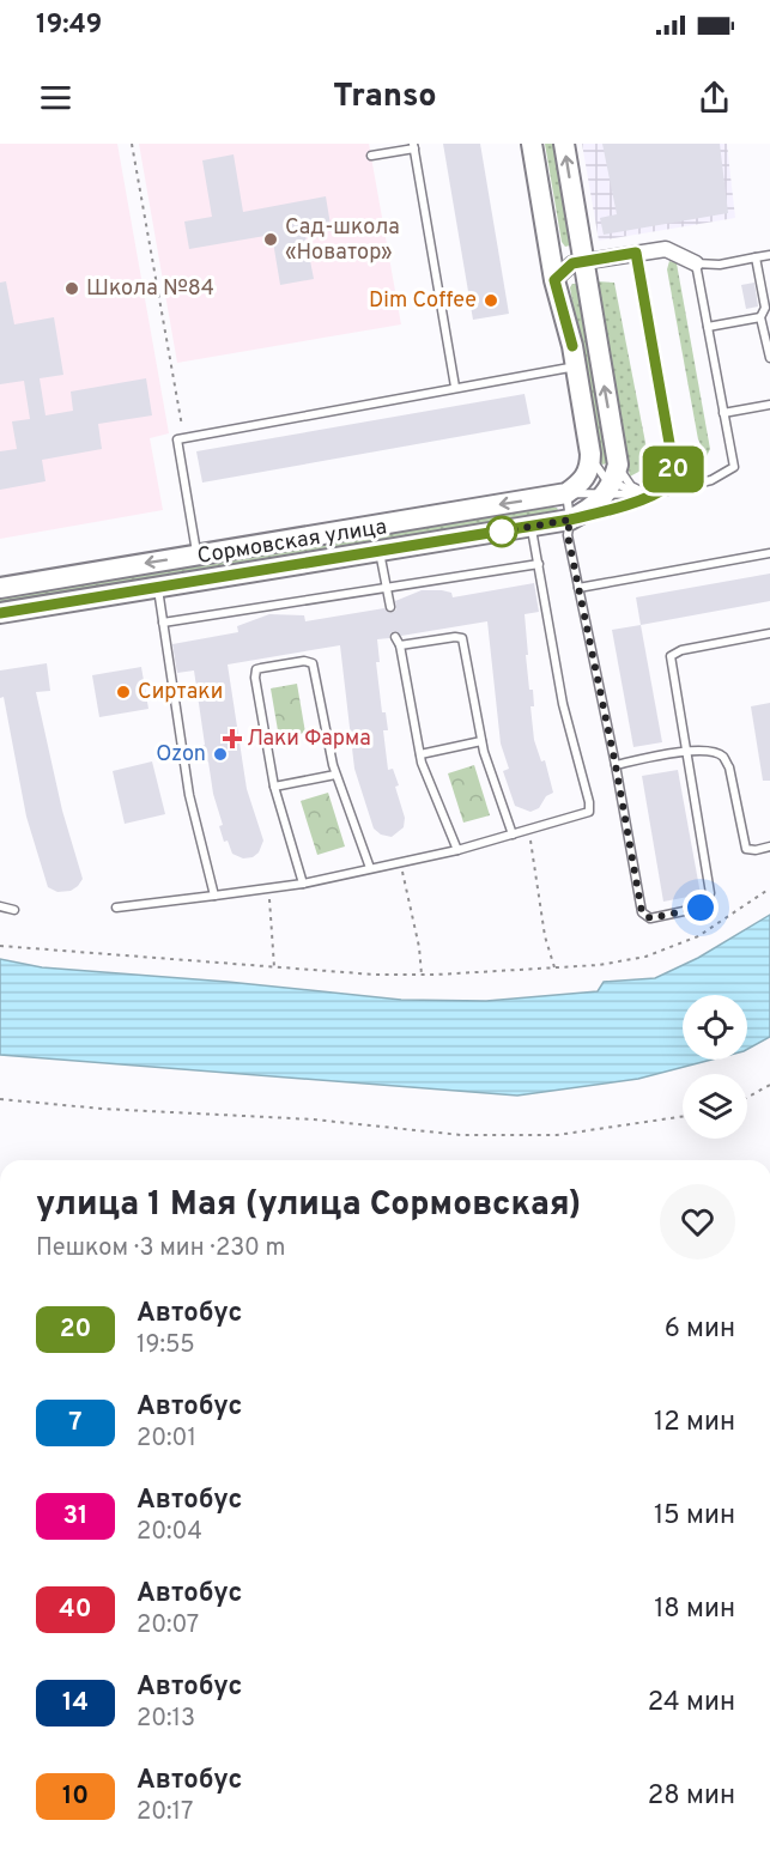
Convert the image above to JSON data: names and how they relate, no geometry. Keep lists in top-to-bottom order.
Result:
{
  "streets": {
    "main road": ["Сормовская улица"]
  },
  "places": {
    "other": [
      "Сад-школа «Новатор»",
      "Школа №84",
      "Dim Coffee",
      "Сиртаки",
      "Ozon"
    ],
    "health": ["Лаки Фарма"]
  },
  "lines": ["bus line 20"],
  "page": {
    "status": "19:49",
    "header": "Transo",
    "on_map": "20",
    "heading": ["улица 1 Мая (улица Сормовская)", "Пешком · 3 мин · 230 m"],
    "list": [
      {
        "mark": "20",
        "name": "Автобус",
        "note": "19:55",
        "value": "6 мин"
      },
      {
        "mark": "7",
        "name": "Автобус",
        "note": "20:01",
        "value": "12 мин"
      },
      {
        "mark": "31",
        "name": "Автобус",
        "note": "20:04",
        "value": "15 мин"
      },
      {
        "mark": "40",
        "name": "Автобус",
        "note": "20:07",
        "value": "18 мин"
      },
      {
        "mark": "14",
        "name": "Автобус",
        "note": "20:13",
        "value": "24 мин"
      },
      {
        "mark": "10",
        "name": "Автобус",
        "note": "20:17",
        "value": "28 мин"
      }
    ]
  }
}
